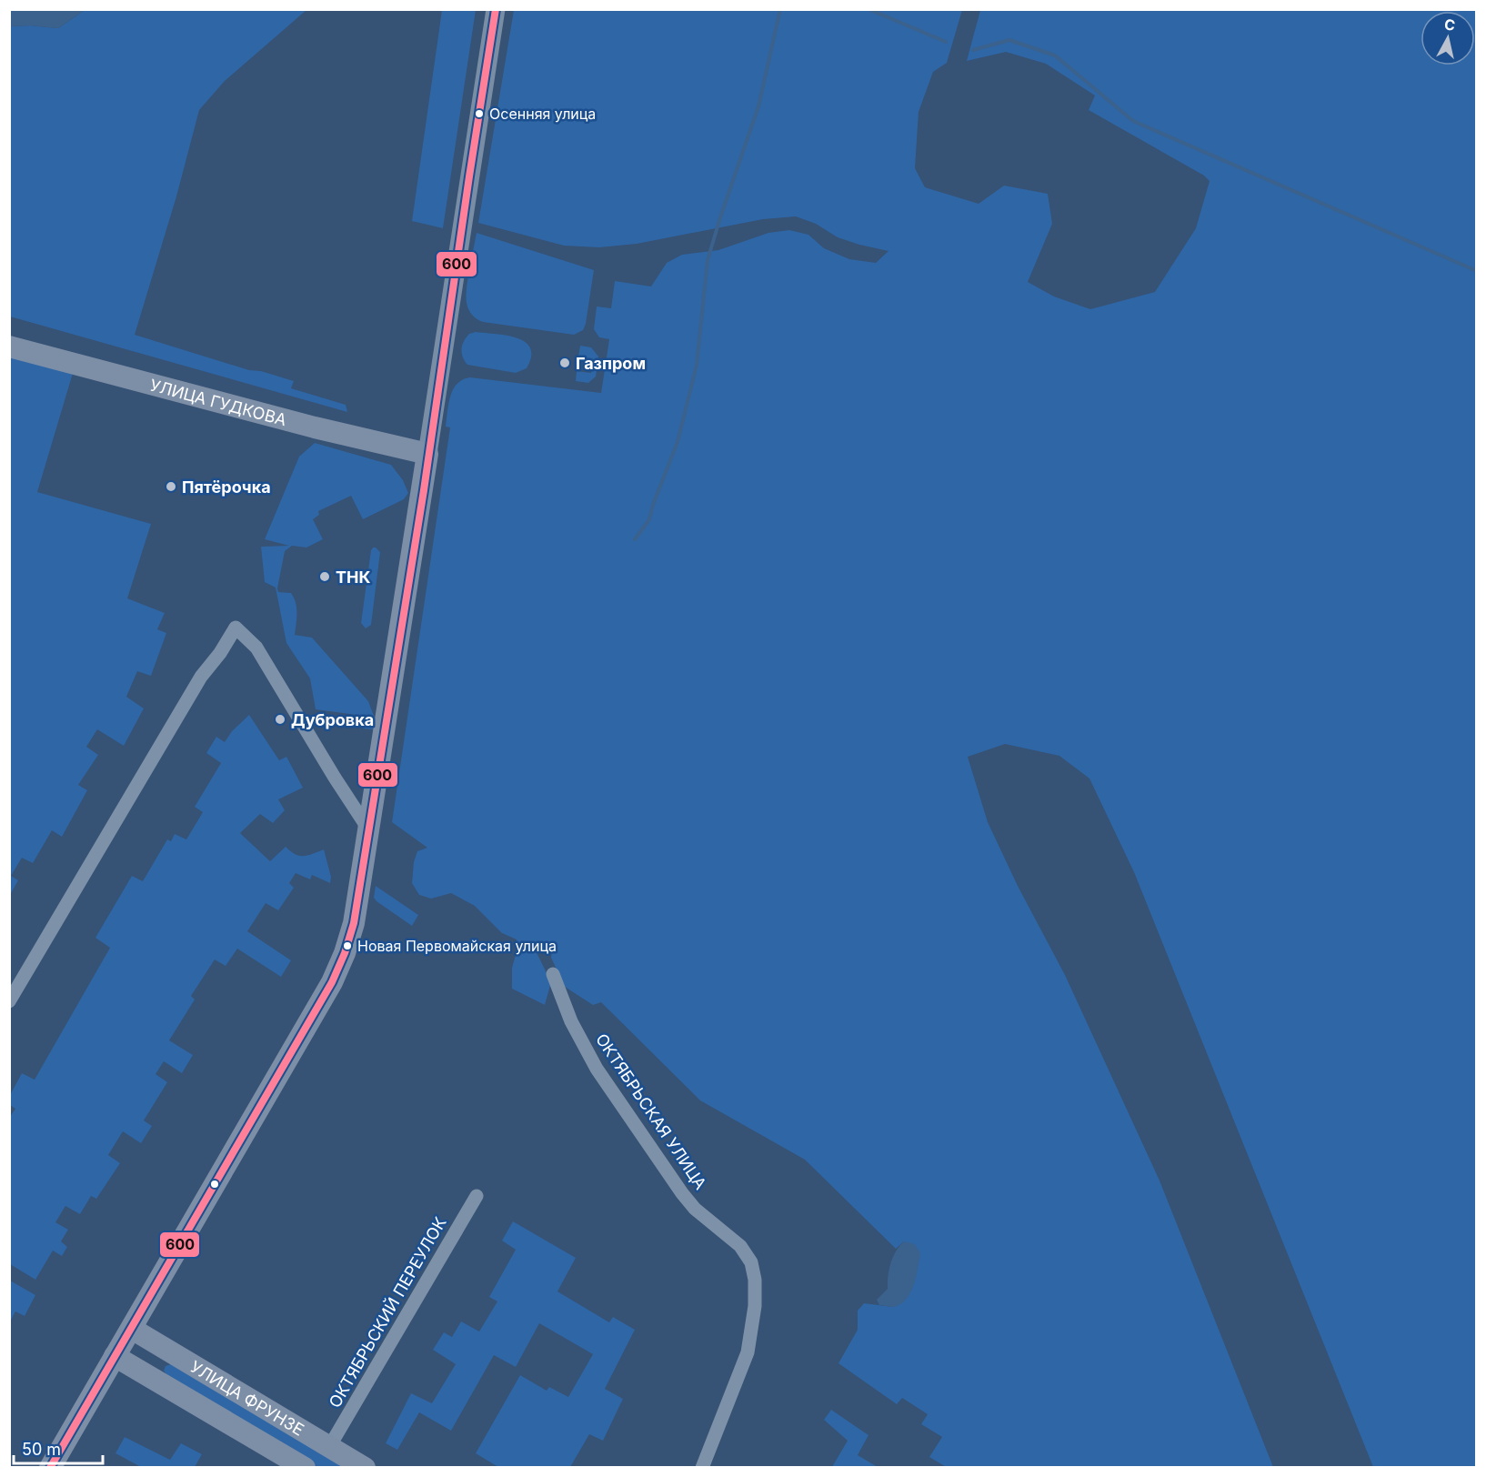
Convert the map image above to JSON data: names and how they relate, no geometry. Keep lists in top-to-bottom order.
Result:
{
  "streets": {
    "main road": ["УЛИЦА ГУДКОВА", "УЛИЦА ФРУНЗЕ"],
    "street": ["ОКТЯБРЬСКАЯ УЛИЦА", "ОКТЯБРЬСКИЙ ПЕРЕУЛОК"]
  },
  "crossings": [
    ["ОКТЯБРЬСКИЙ ПЕРЕУЛОК", "УЛИЦА ФРУНЗЕ"]
  ],
  "places": [
    "Осенняя улица",
    "Газпром",
    "Пятёрочка",
    "ТНК",
    "Дубровка",
    "Новая Первомайская улица"
  ],
  "lines": ["transit line 600"],
  "scale_bar": "50 m",
  "north": "top"
}
